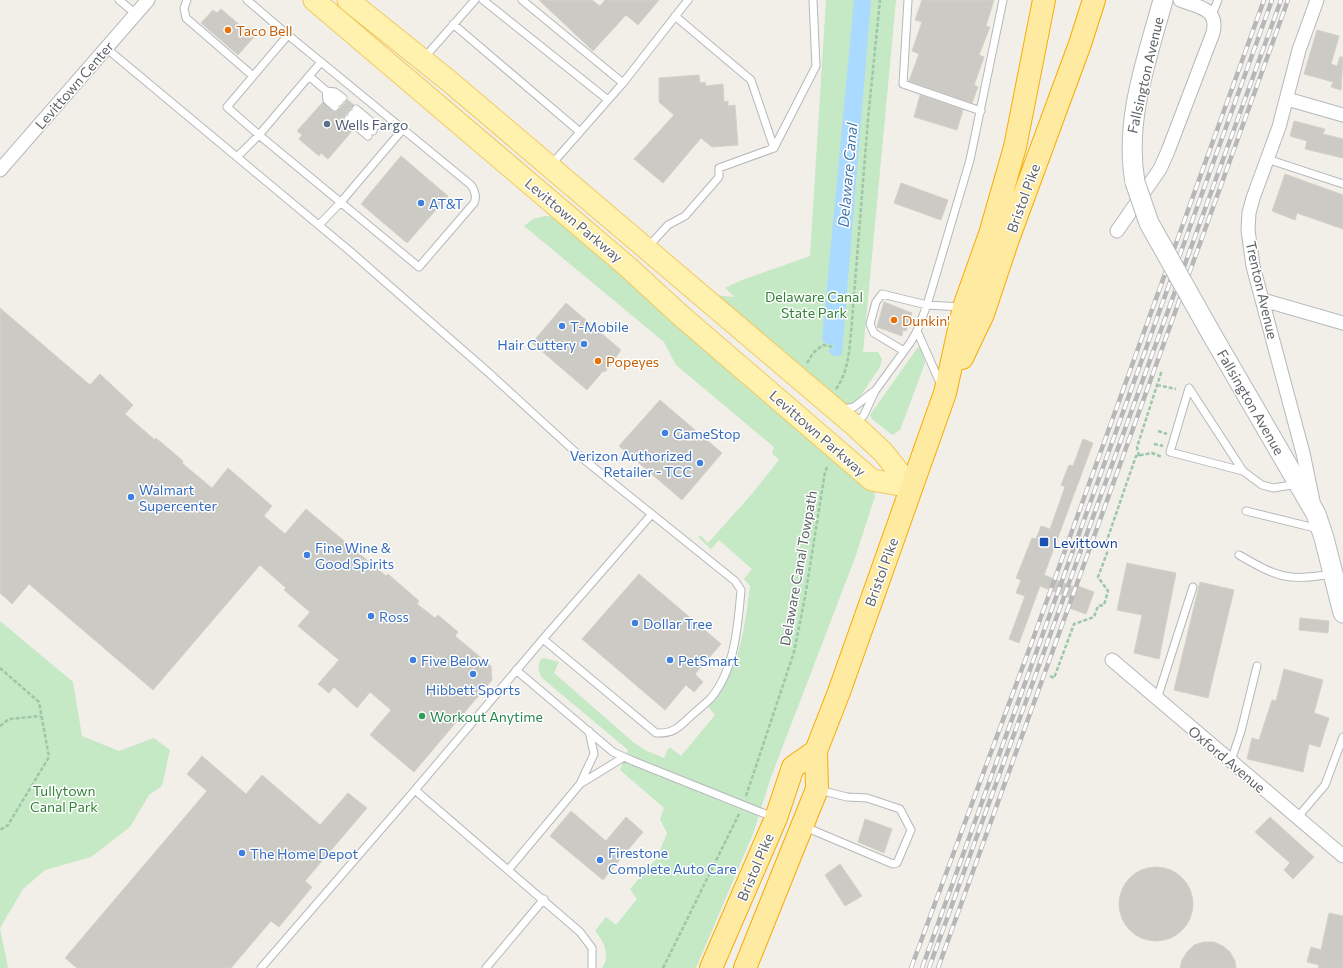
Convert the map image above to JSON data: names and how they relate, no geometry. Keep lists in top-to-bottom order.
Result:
{
  "streets": {
    "highway": ["Bristol Pike"],
    "main road": ["Fallsington Avenue", "Levittown Parkway"],
    "street": ["Levittown Center", "Trenton Avenue", "Oxford Avenue"],
    "path": ["Delaware Canal Towpath"]
  },
  "crossings": [
    ["Fallsington Avenue", "Trenton Avenue"],
    ["Bristol Pike", "Levittown Parkway"]
  ],
  "water": ["Delaware Canal"],
  "parks": ["Delaware Canal State Park", "Tullytown Canal Park"],
  "places": {
    "other": [
      "Taco Bell",
      "Wells Fargo",
      "AT&T",
      "Dunkin'",
      "T-Mobile",
      "Hair Cuttery",
      "Popeyes",
      "GameStop",
      "Verizon Authorized Retailer - TCC",
      "Walmart Supercenter",
      "Fine Wine & Good Spirits",
      "Ross",
      "Dollar Tree",
      "Five Below",
      "PetSmart",
      "Hibbett Sports",
      "Workout Anytime",
      "The Home Depot",
      "Firestone Complete Auto Care"
    ],
    "transit": ["Levittown"]
  }
}
